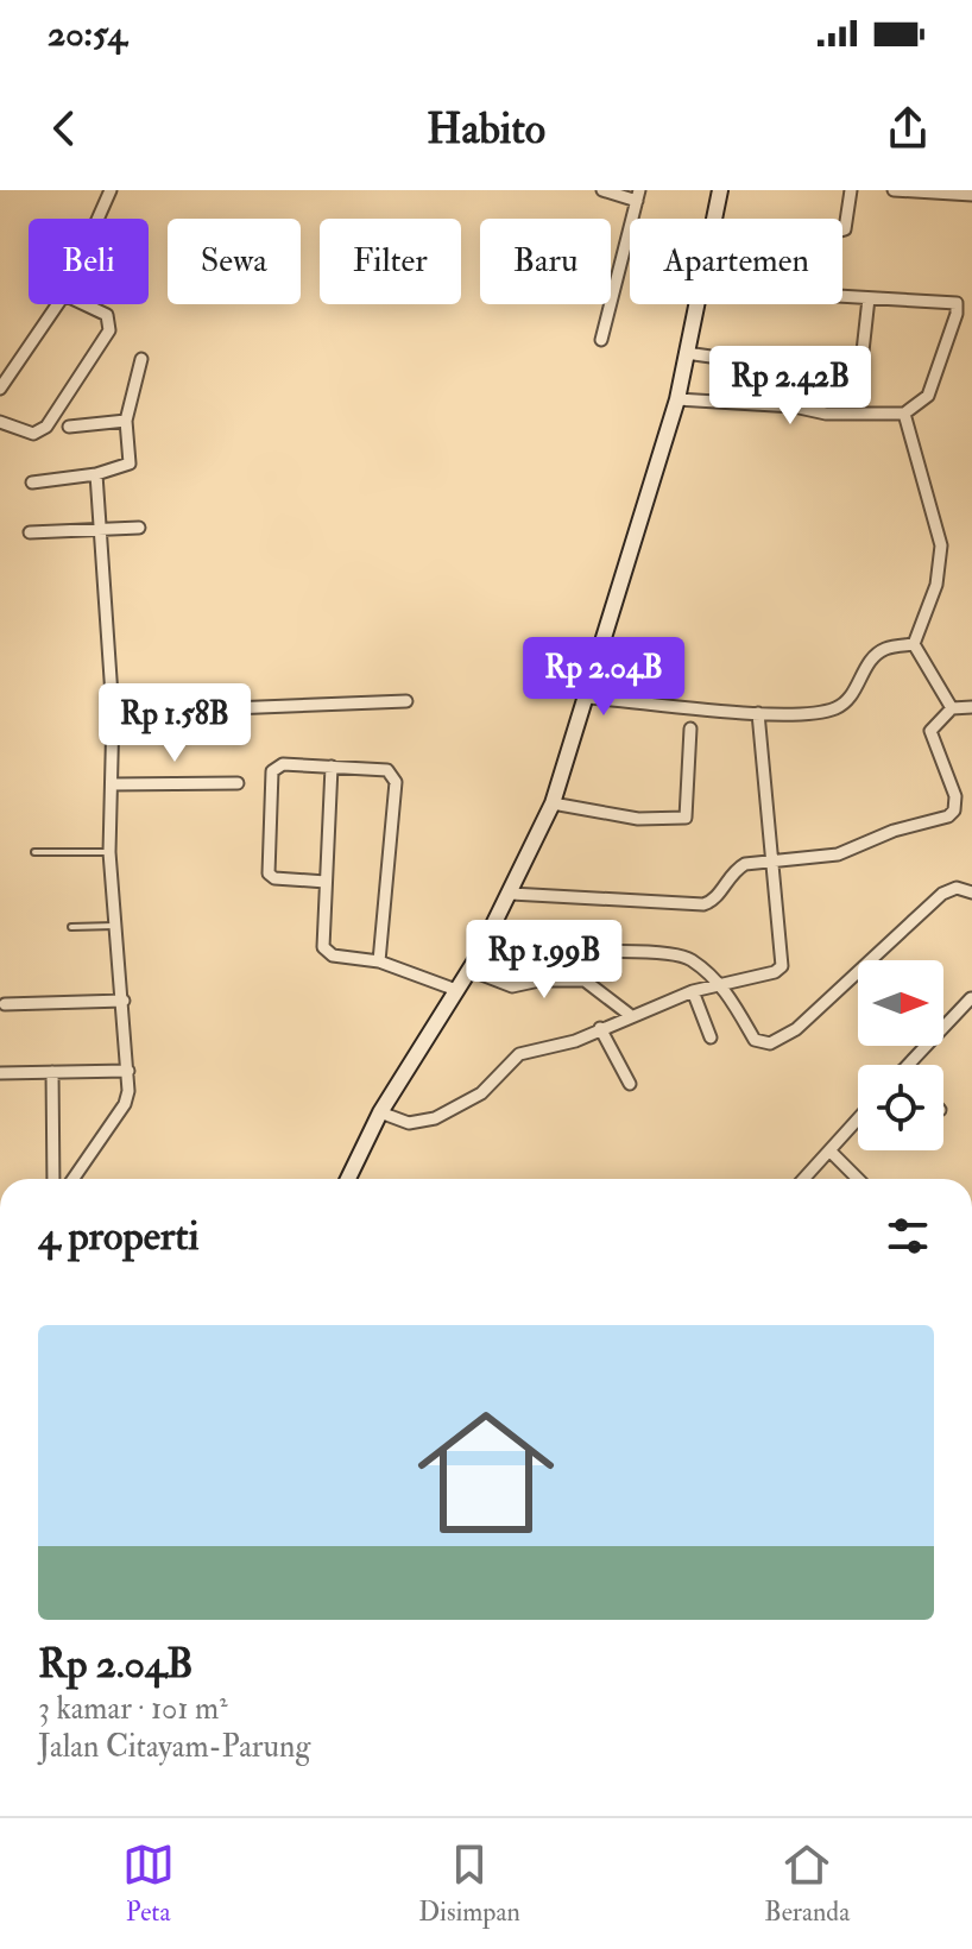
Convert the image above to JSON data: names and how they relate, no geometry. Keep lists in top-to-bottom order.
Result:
{
  "north": "right",
  "page": {
    "status": "20:54",
    "header": "Habito",
    "chip": [
      "Beli",
      "Sewa",
      "Filter",
      "Baru",
      "Apartemen"
    ],
    "price": [
      "Rp 2.42B",
      "Rp 2.04B",
      "Rp 1.58B",
      "Rp 1.99B"
    ],
    "heading": "4 properti",
    "list": [
      {
        "name": "Rp 2.04B",
        "note": "3 kamar · 101 m² · Jalan Citayam-Parung"
      }
    ],
    "tabs": ["Peta", "Disimpan", "Beranda"]
  }
}
